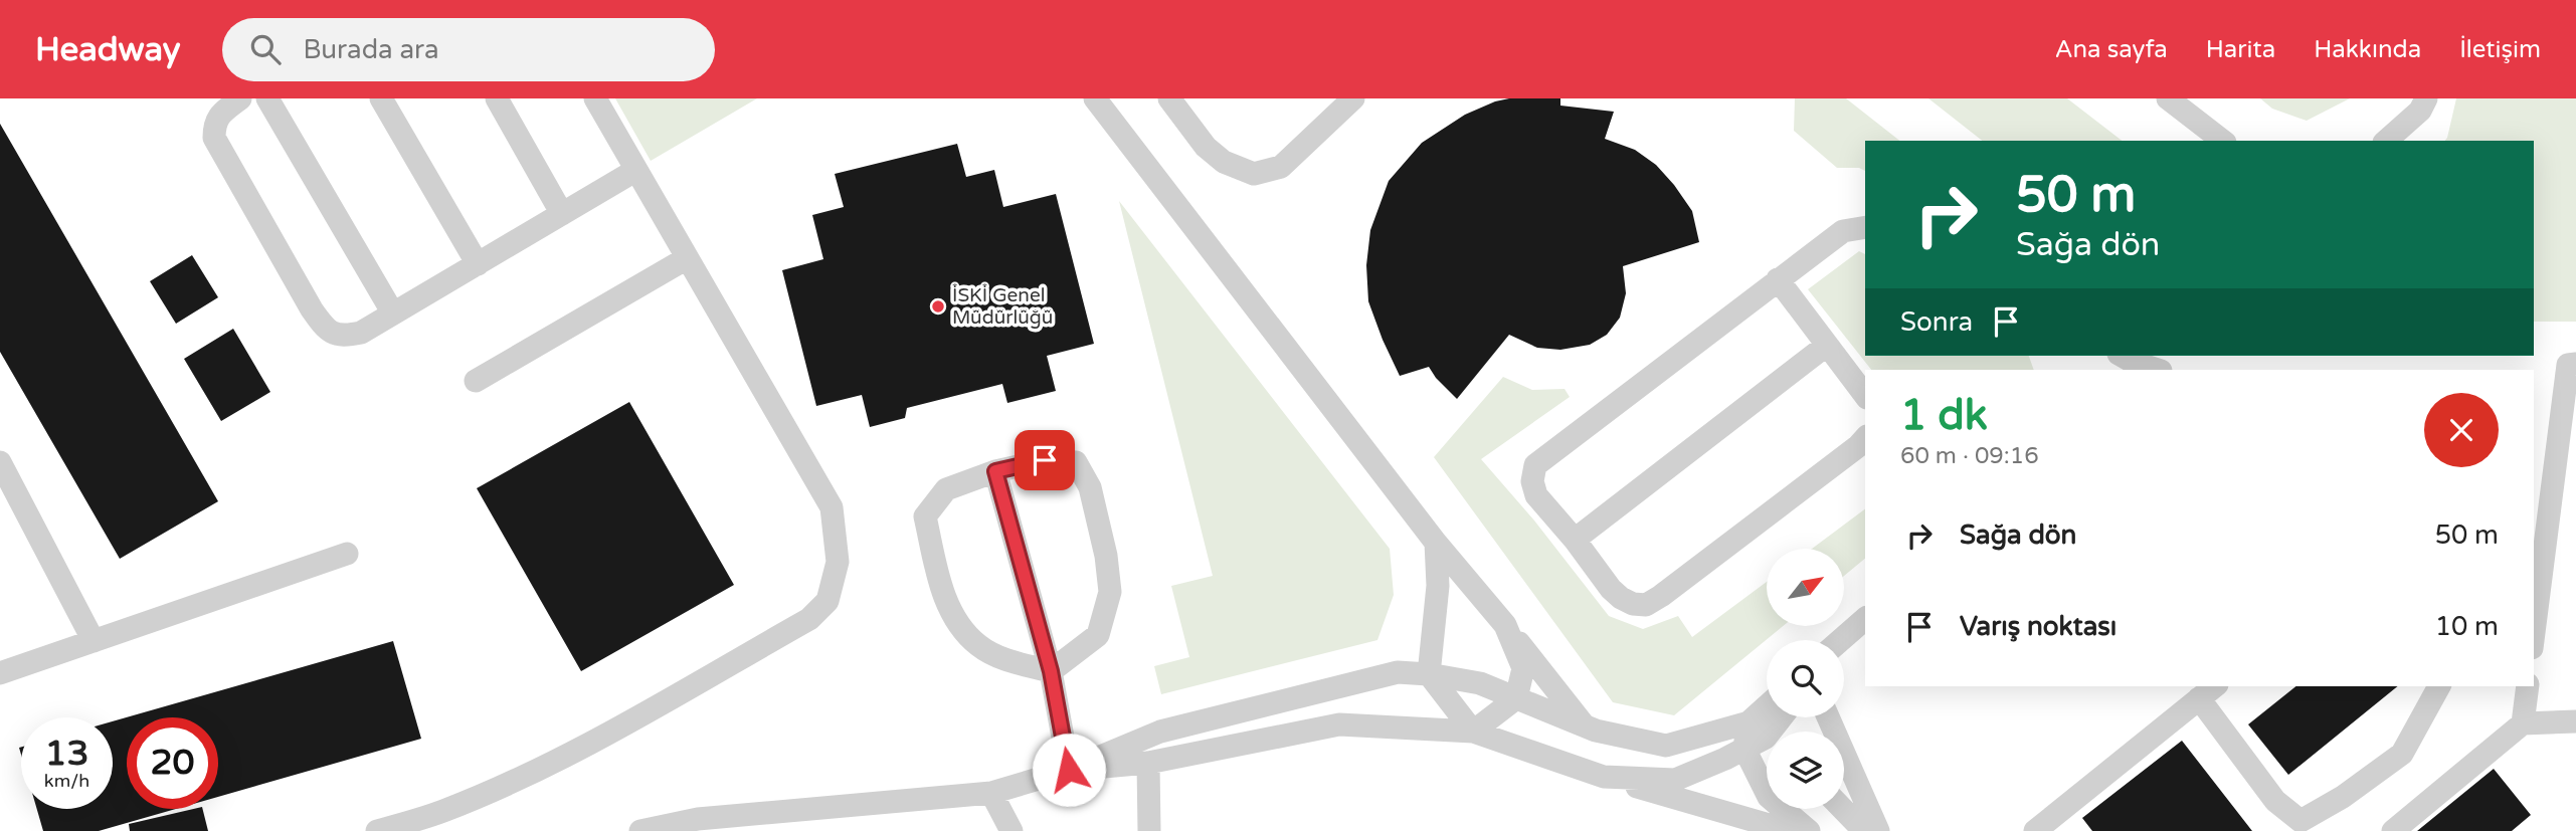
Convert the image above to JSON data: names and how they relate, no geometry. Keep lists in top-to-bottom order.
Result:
{
  "places": ["İSKİ Genel Müdürlüğü"],
  "north": "top right",
  "page": {
    "header": "Headway",
    "search": "Burada ara",
    "nav": [
      "Ana sayfa",
      "Harita",
      "Hakkında",
      "İletişim"
    ],
    "turn": ["50 m", "Sağa dön"],
    "then": "Sonra",
    "heading": ["1 dk", "60 m · 09:16"],
    "list": [
      {
        "name": "Sağa dön",
        "value": "50 m"
      },
      {
        "name": "Varış noktası",
        "value": "10 m"
      }
    ],
    "speed": "13 km/h",
    "limit": "20"
  }
}
